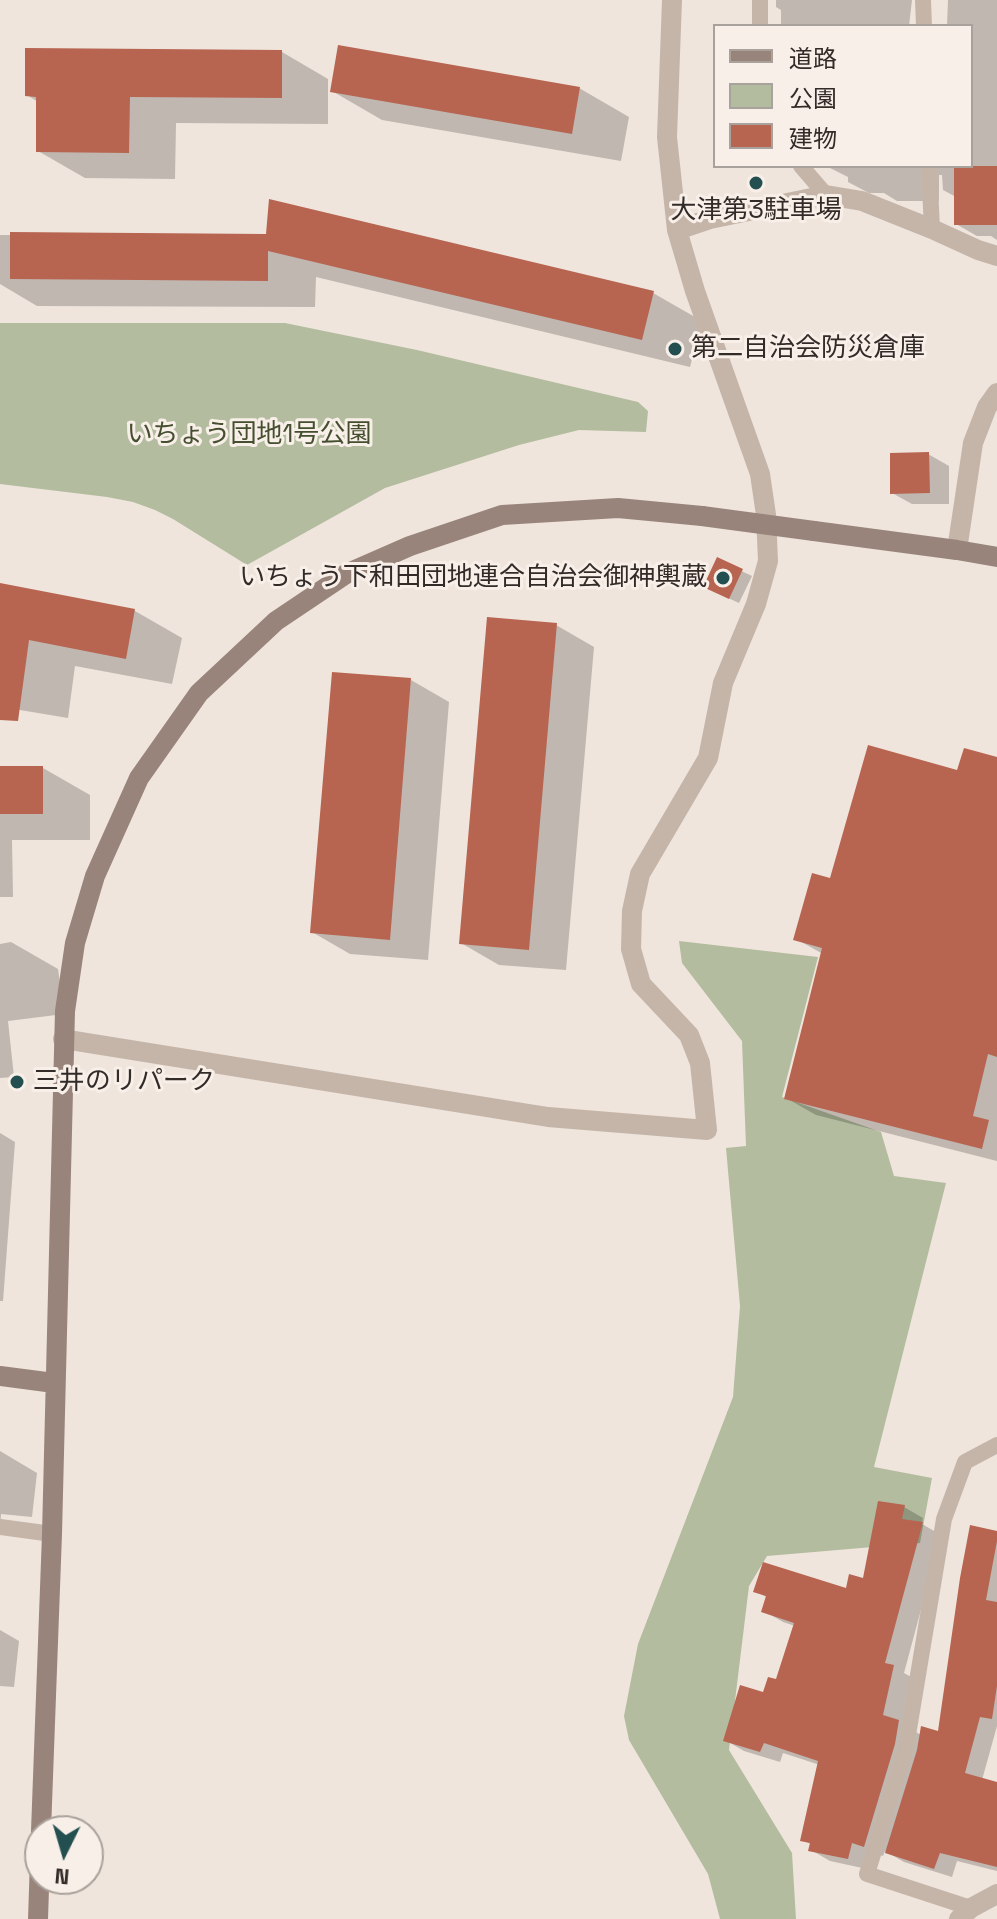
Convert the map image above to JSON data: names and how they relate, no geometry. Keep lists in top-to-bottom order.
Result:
{
  "parks": ["いちょう団地1号公園"],
  "places": [
    "大津第3駐車場",
    "第二自治会防災倉庫",
    "いちょう下和田団地連合自治会御神輿蔵",
    "三井のリパーク"
  ],
  "legend": ["道路", "公園", "建物"],
  "north": "bottom"
}
